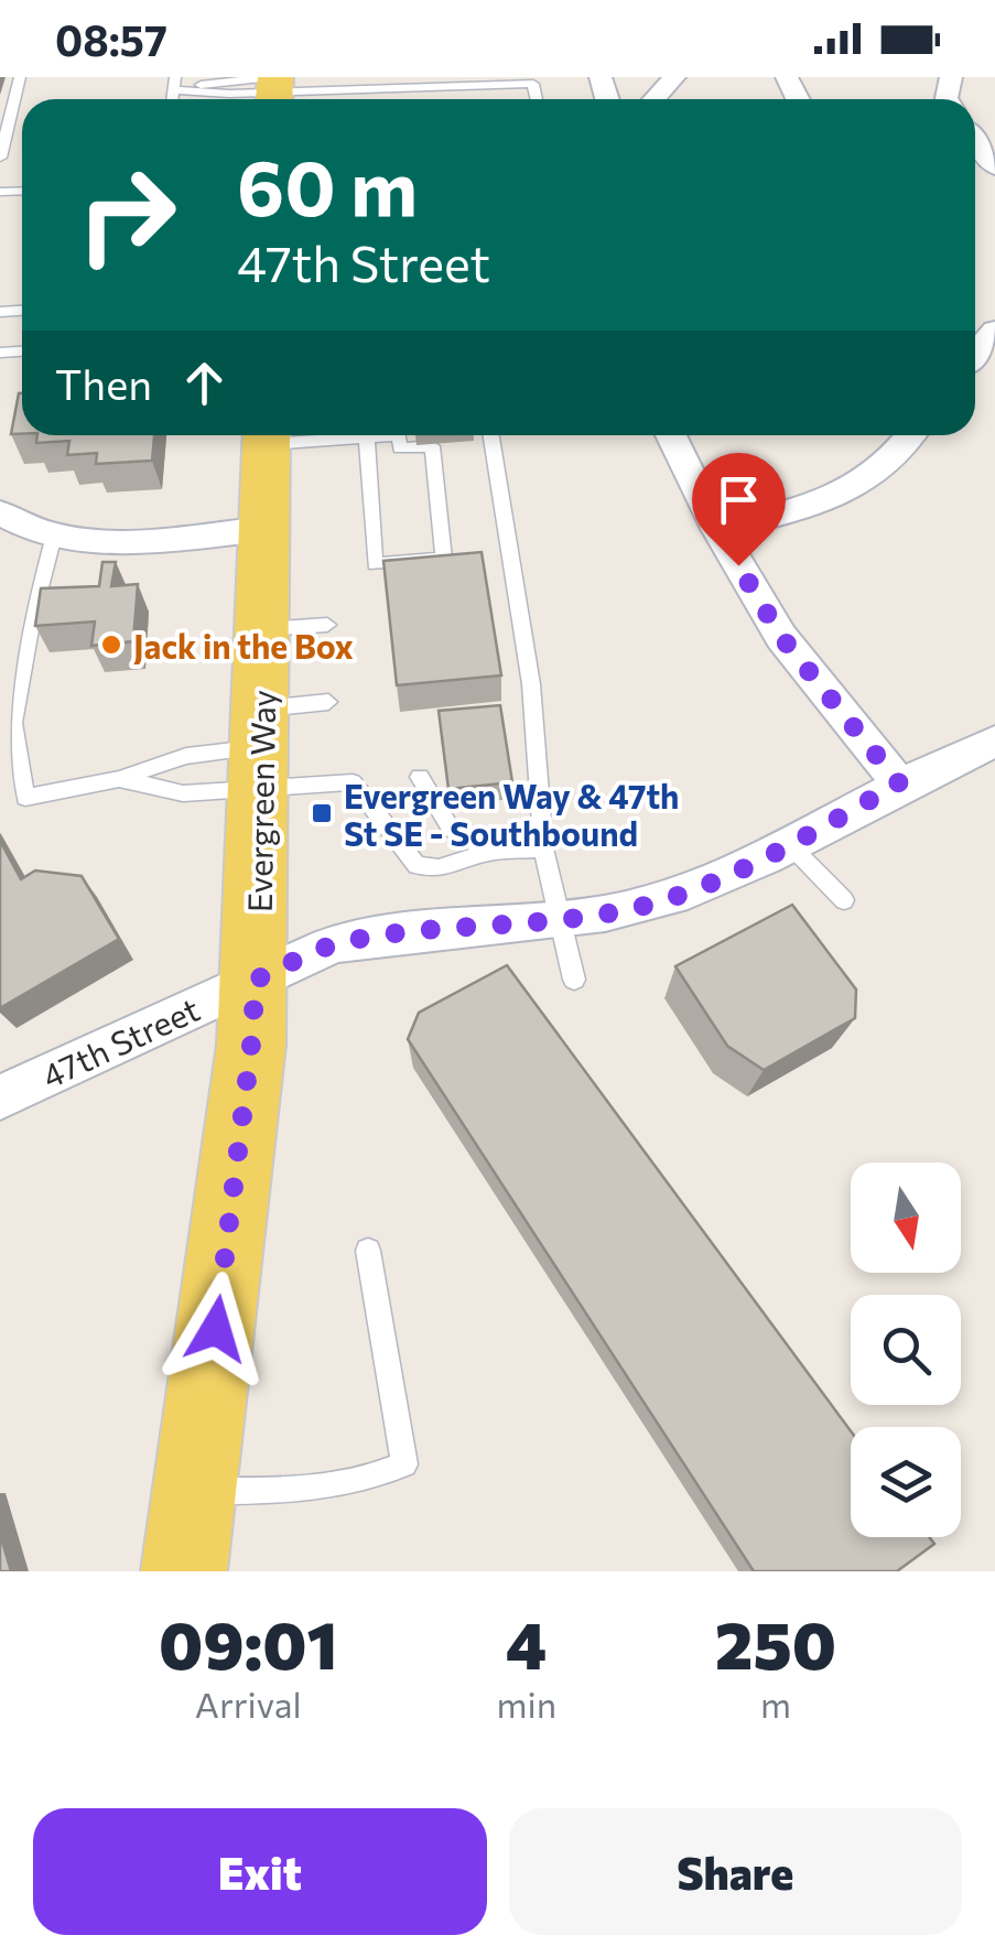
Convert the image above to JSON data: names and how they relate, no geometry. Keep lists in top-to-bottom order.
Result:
{
  "streets": {
    "main road": ["Evergreen Way"],
    "street": ["47th Street"]
  },
  "crossings": [
    ["Evergreen Way", "47th Street"]
  ],
  "places": {
    "other": ["Jack in the Box"],
    "transit": ["Evergreen Way & 47th St SE - Southbound"]
  },
  "north": "bottom",
  "page": {
    "status": "08:57",
    "turn": ["60 m", "47th Street"],
    "then": "Then",
    "eta": [
      "09:01",
      "Arrival",
      "4",
      "min",
      "250",
      "m"
    ],
    "buttons": ["Exit", "Share"]
  }
}
